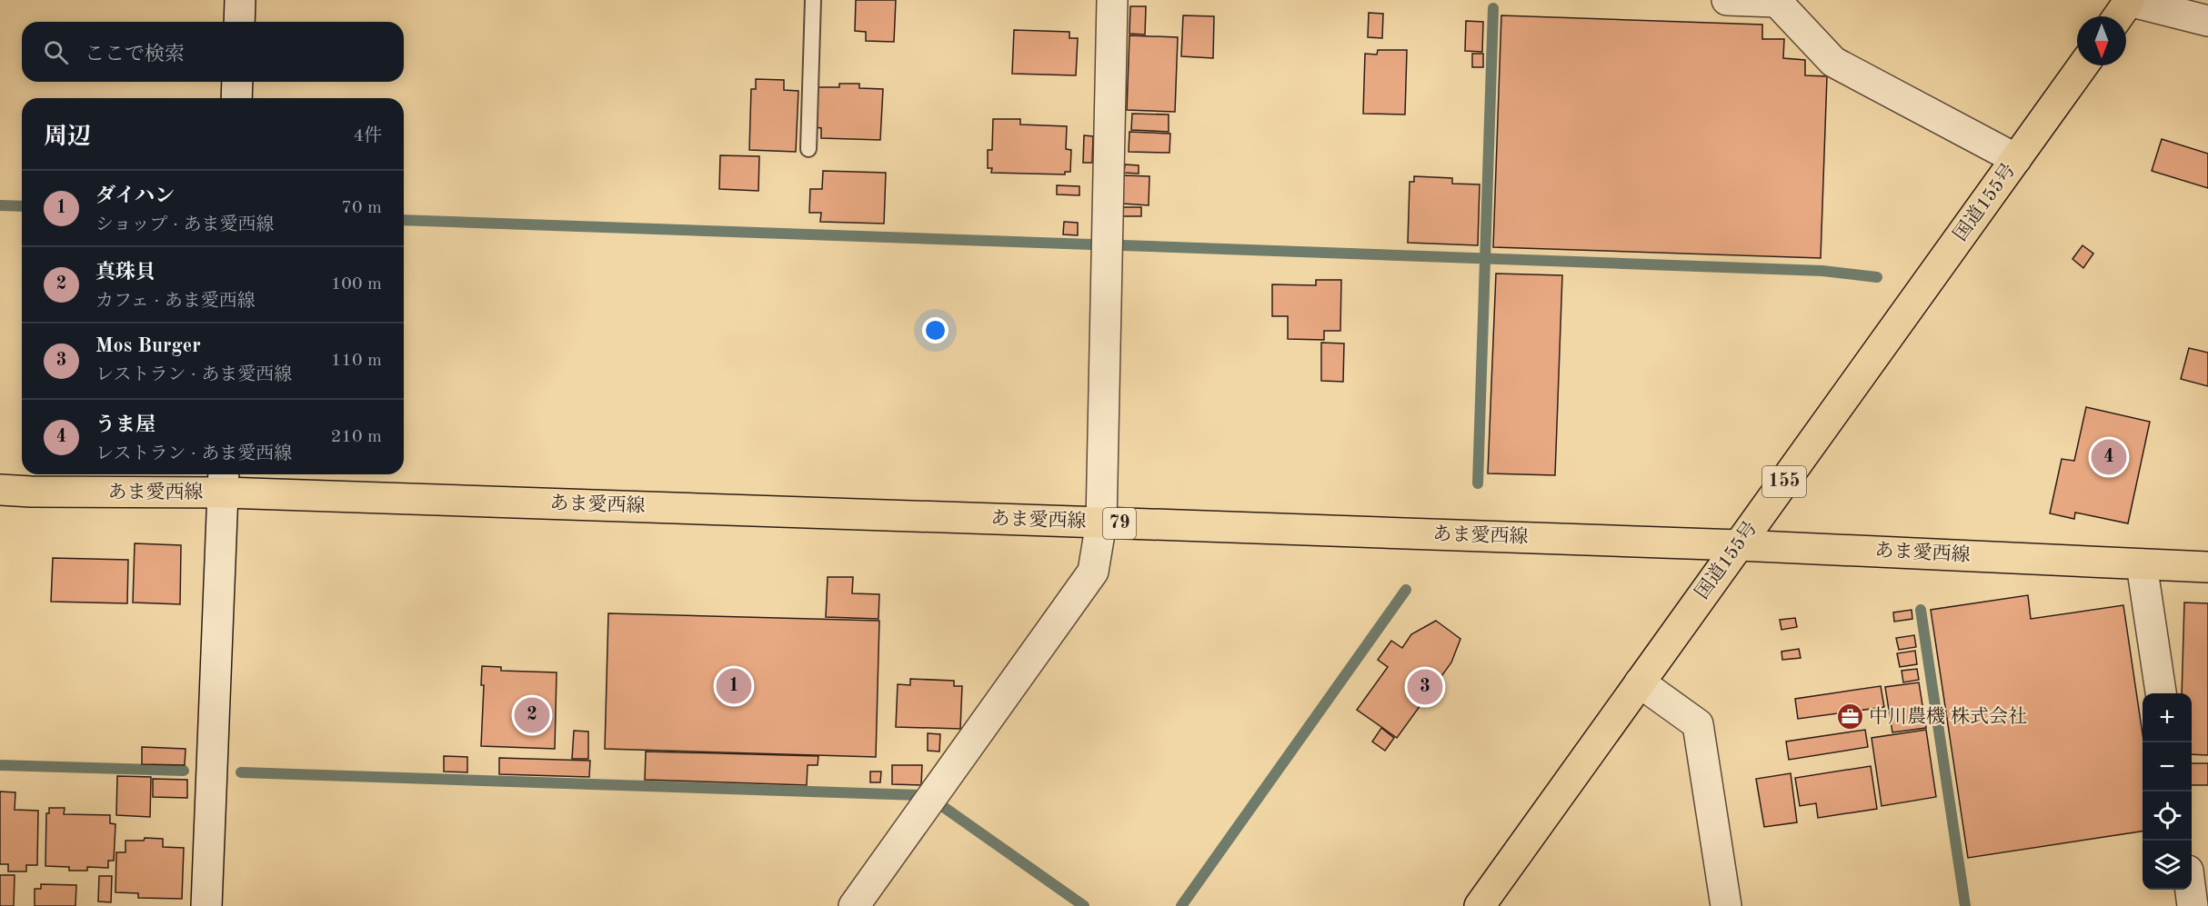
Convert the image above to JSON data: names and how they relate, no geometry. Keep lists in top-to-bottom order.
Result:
{
  "streets": {
    "main road": [
      "国道155号",
      "155",
      "あま愛西線",
      "79"
    ]
  },
  "crossings": [
    ["国道155号", "あま愛西線"]
  ],
  "places": {
    "office": ["中川農機 株式会社"]
  },
  "north": "bottom",
  "page": {
    "search": "ここで検索",
    "heading": ["周辺", "4件"],
    "list": [
      {
        "mark": "1",
        "name": "ダイハン",
        "note": "ショップ · あま愛西線",
        "value": "70 m"
      },
      {
        "mark": "2",
        "name": "真珠貝",
        "note": "カフェ · あま愛西線",
        "value": "100 m"
      },
      {
        "mark": "3",
        "name": "Mos Burger",
        "note": "レストラン · あま愛西線",
        "value": "110 m"
      },
      {
        "mark": "4",
        "name": "うま屋",
        "note": "レストラン · あま愛西線",
        "value": "210 m"
      }
    ],
    "pins": [
      "4",
      "1",
      "3",
      "2"
    ],
    "map_buttons": ["+", "−"]
  }
}
